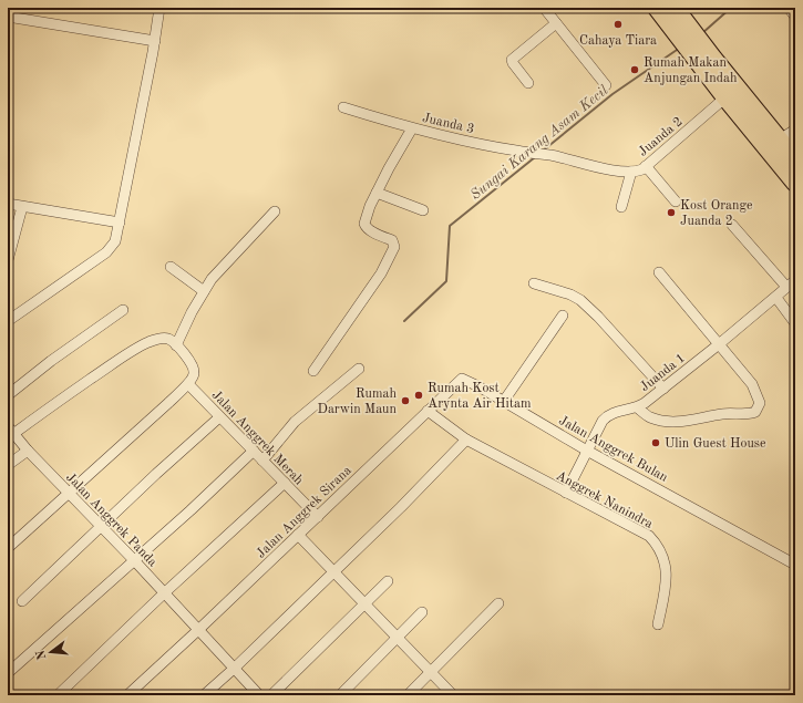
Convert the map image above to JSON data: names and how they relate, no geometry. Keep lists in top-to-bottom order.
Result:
{
  "streets": {
    "street": [
      "Juanda 3",
      "Juanda 2",
      "Juanda 1",
      "Jalan Anggrek Merah",
      "Jalan Anggrek Bulan",
      "Anggrek Nanindra",
      "Jalan Anggrek Sirana",
      "Jalan Anggrek Panda"
    ]
  },
  "crossings": [
    ["Juanda 3", "Juanda 2"],
    ["Juanda 1", "Jalan Anggrek Bulan"],
    ["Juanda 1", "Anggrek Nanindra"],
    ["Jalan Anggrek Merah", "Jalan Anggrek Sirana"],
    ["Jalan Anggrek Bulan", "Anggrek Nanindra"],
    ["Jalan Anggrek Bulan", "Jalan Anggrek Sirana"],
    ["Anggrek Nanindra", "Jalan Anggrek Sirana"],
    ["Jalan Anggrek Sirana", "Jalan Anggrek Panda"]
  ],
  "water": ["Sungai Karang Asam Kecil"],
  "places": [
    "Cahaya Tiara",
    "Rumah Makan Anjungan Indah",
    "Kost Orange Juanda 2",
    "Rumah Kost Arynta Air Hitam",
    "Rumah Darwin Maun",
    "Ulin Guest House"
  ],
  "north": "left"
}
